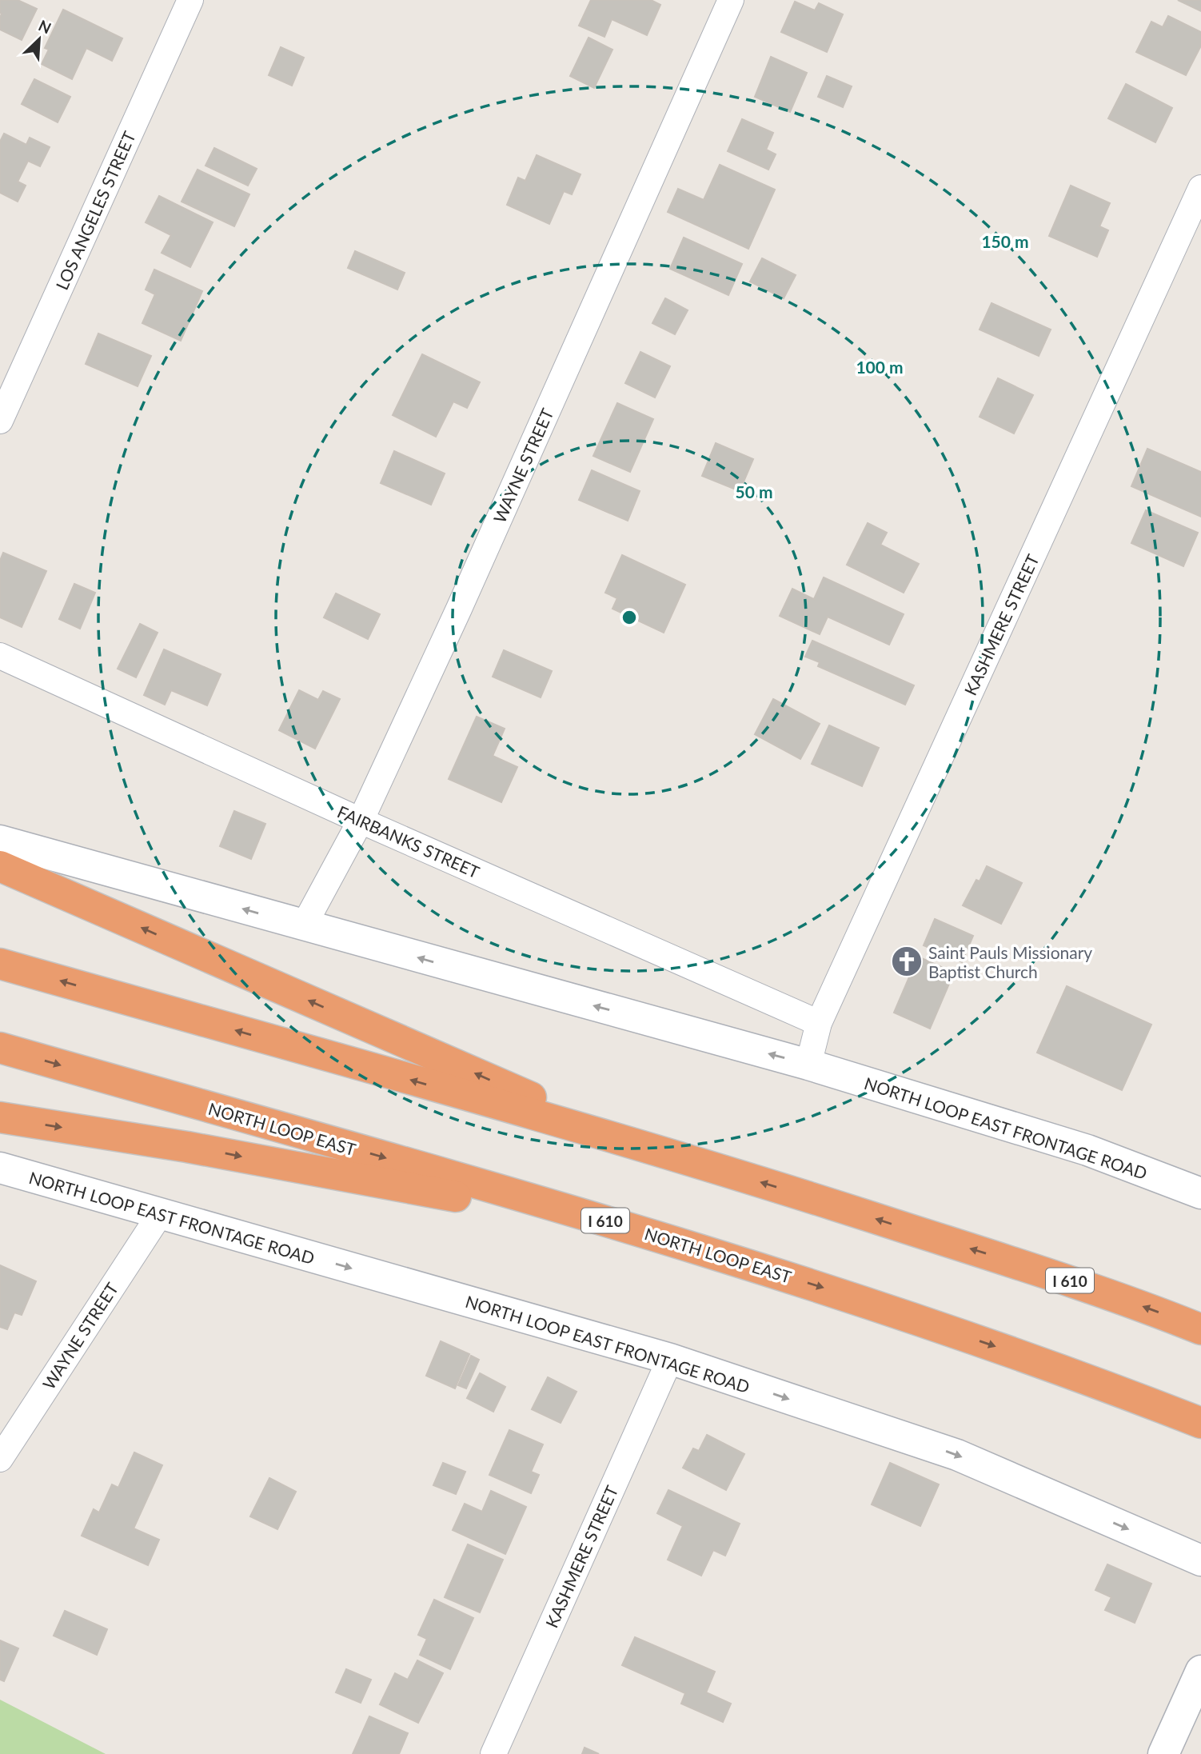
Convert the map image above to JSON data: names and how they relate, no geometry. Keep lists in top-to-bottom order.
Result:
{
  "streets": {
    "highway": ["NORTH LOOP EAST", "I 610"],
    "main road": ["NORTH LOOP EAST FRONTAGE ROAD"],
    "street": [
      "LOS ANGELES STREET",
      "WAYNE STREET",
      "KASHMERE STREET",
      "FAIRBANKS STREET"
    ]
  },
  "crossings": [
    ["WAYNE STREET", "FAIRBANKS STREET"],
    ["WAYNE STREET", "NORTH LOOP EAST FRONTAGE ROAD"],
    ["KASHMERE STREET", "FAIRBANKS STREET"],
    ["KASHMERE STREET", "NORTH LOOP EAST FRONTAGE ROAD"]
  ],
  "places": {
    "church": ["Saint Pauls Missionary Baptist Church"]
  },
  "north": "top right",
  "rings": ["150 m", "100 m", "50 m"]
}
